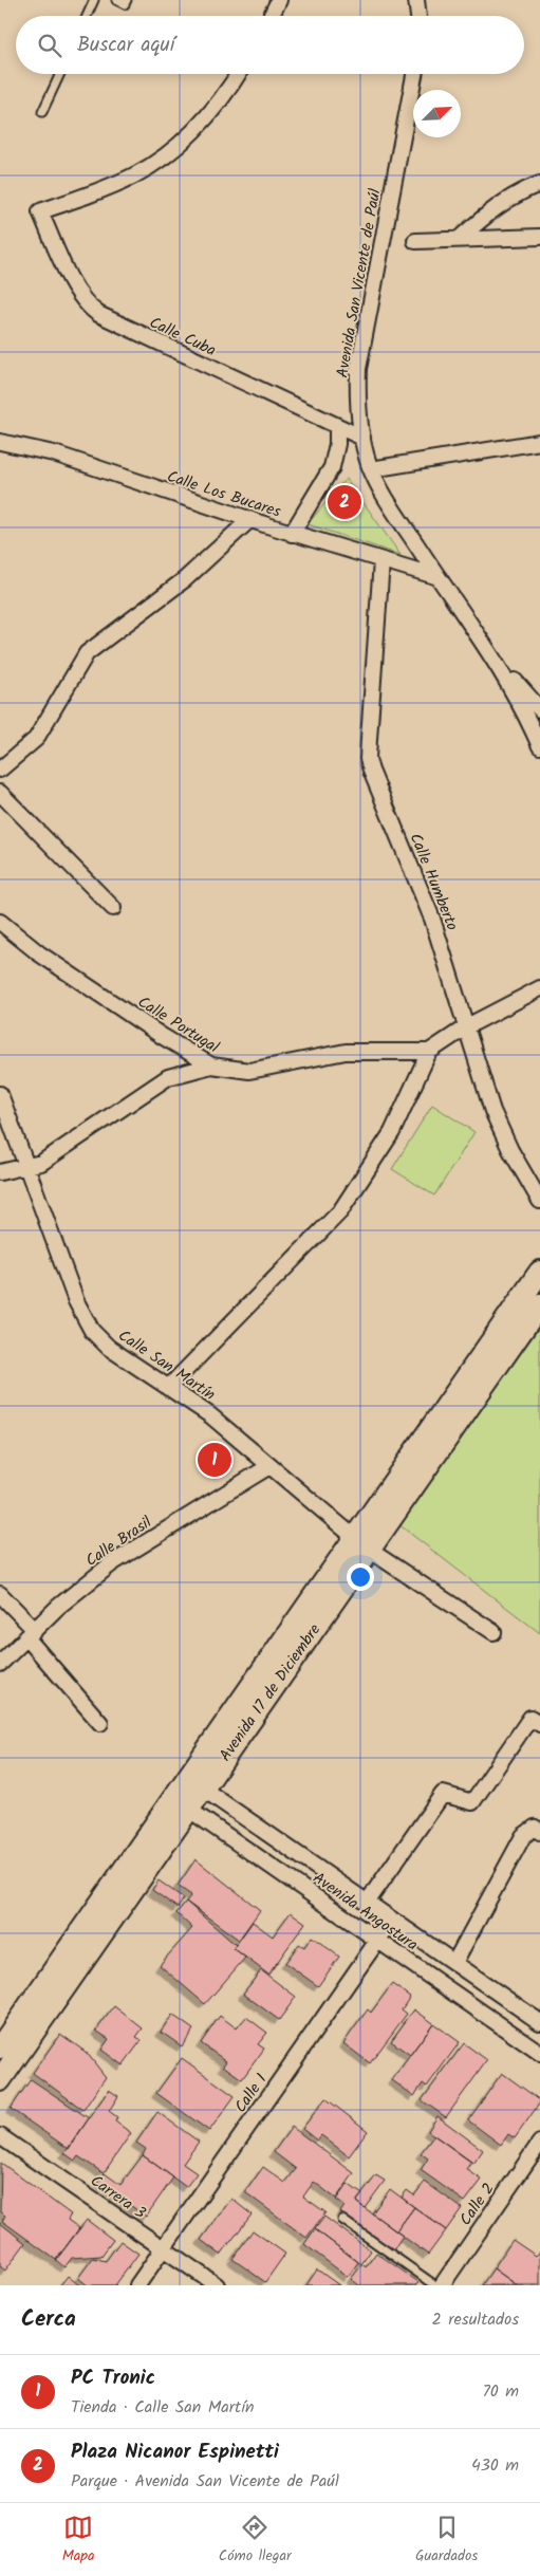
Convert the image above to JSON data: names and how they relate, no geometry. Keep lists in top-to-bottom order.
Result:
{
  "streets": {
    "street": [
      "Avenida San Vicente de Paúl",
      "Calle Cuba",
      "Calle Los Bucares",
      "Calle Humberto",
      "Calle Portugal",
      "Calle San Martín",
      "Calle Brasil",
      "Avenida 17 de Diciembre",
      "Avenida Angostura",
      "Calle 1",
      "Carrera 3",
      "Calle 2"
    ]
  },
  "crossings": [
    ["Avenida San Vicente de Paúl", "Calle Cuba"],
    ["Avenida San Vicente de Paúl", "Calle Los Bucares"],
    ["Calle Los Bucares", "Calle Humberto"],
    ["Calle San Martín", "Calle Brasil"],
    ["Calle San Martín", "Avenida 17 de Diciembre"],
    ["Avenida 17 de Diciembre", "Avenida Angostura"],
    ["Avenida Angostura", "Calle 1"],
    ["Calle 1", "Carrera 3"]
  ],
  "north": "top right",
  "page": {
    "search": "Buscar aquí",
    "pins": ["2", "1"],
    "heading": ["Cerca", "2 resultados"],
    "list": [
      {
        "mark": "1",
        "name": "PC Tronic",
        "note": "Tienda · Calle San Martín",
        "value": "70 m"
      },
      {
        "mark": "2",
        "name": "Plaza Nicanor Espinetti",
        "note": "Parque · Avenida San Vicente de Paúl",
        "value": "430 m"
      }
    ],
    "nav": ["Mapa", "Cómo llegar", "Guardados"]
  }
}
